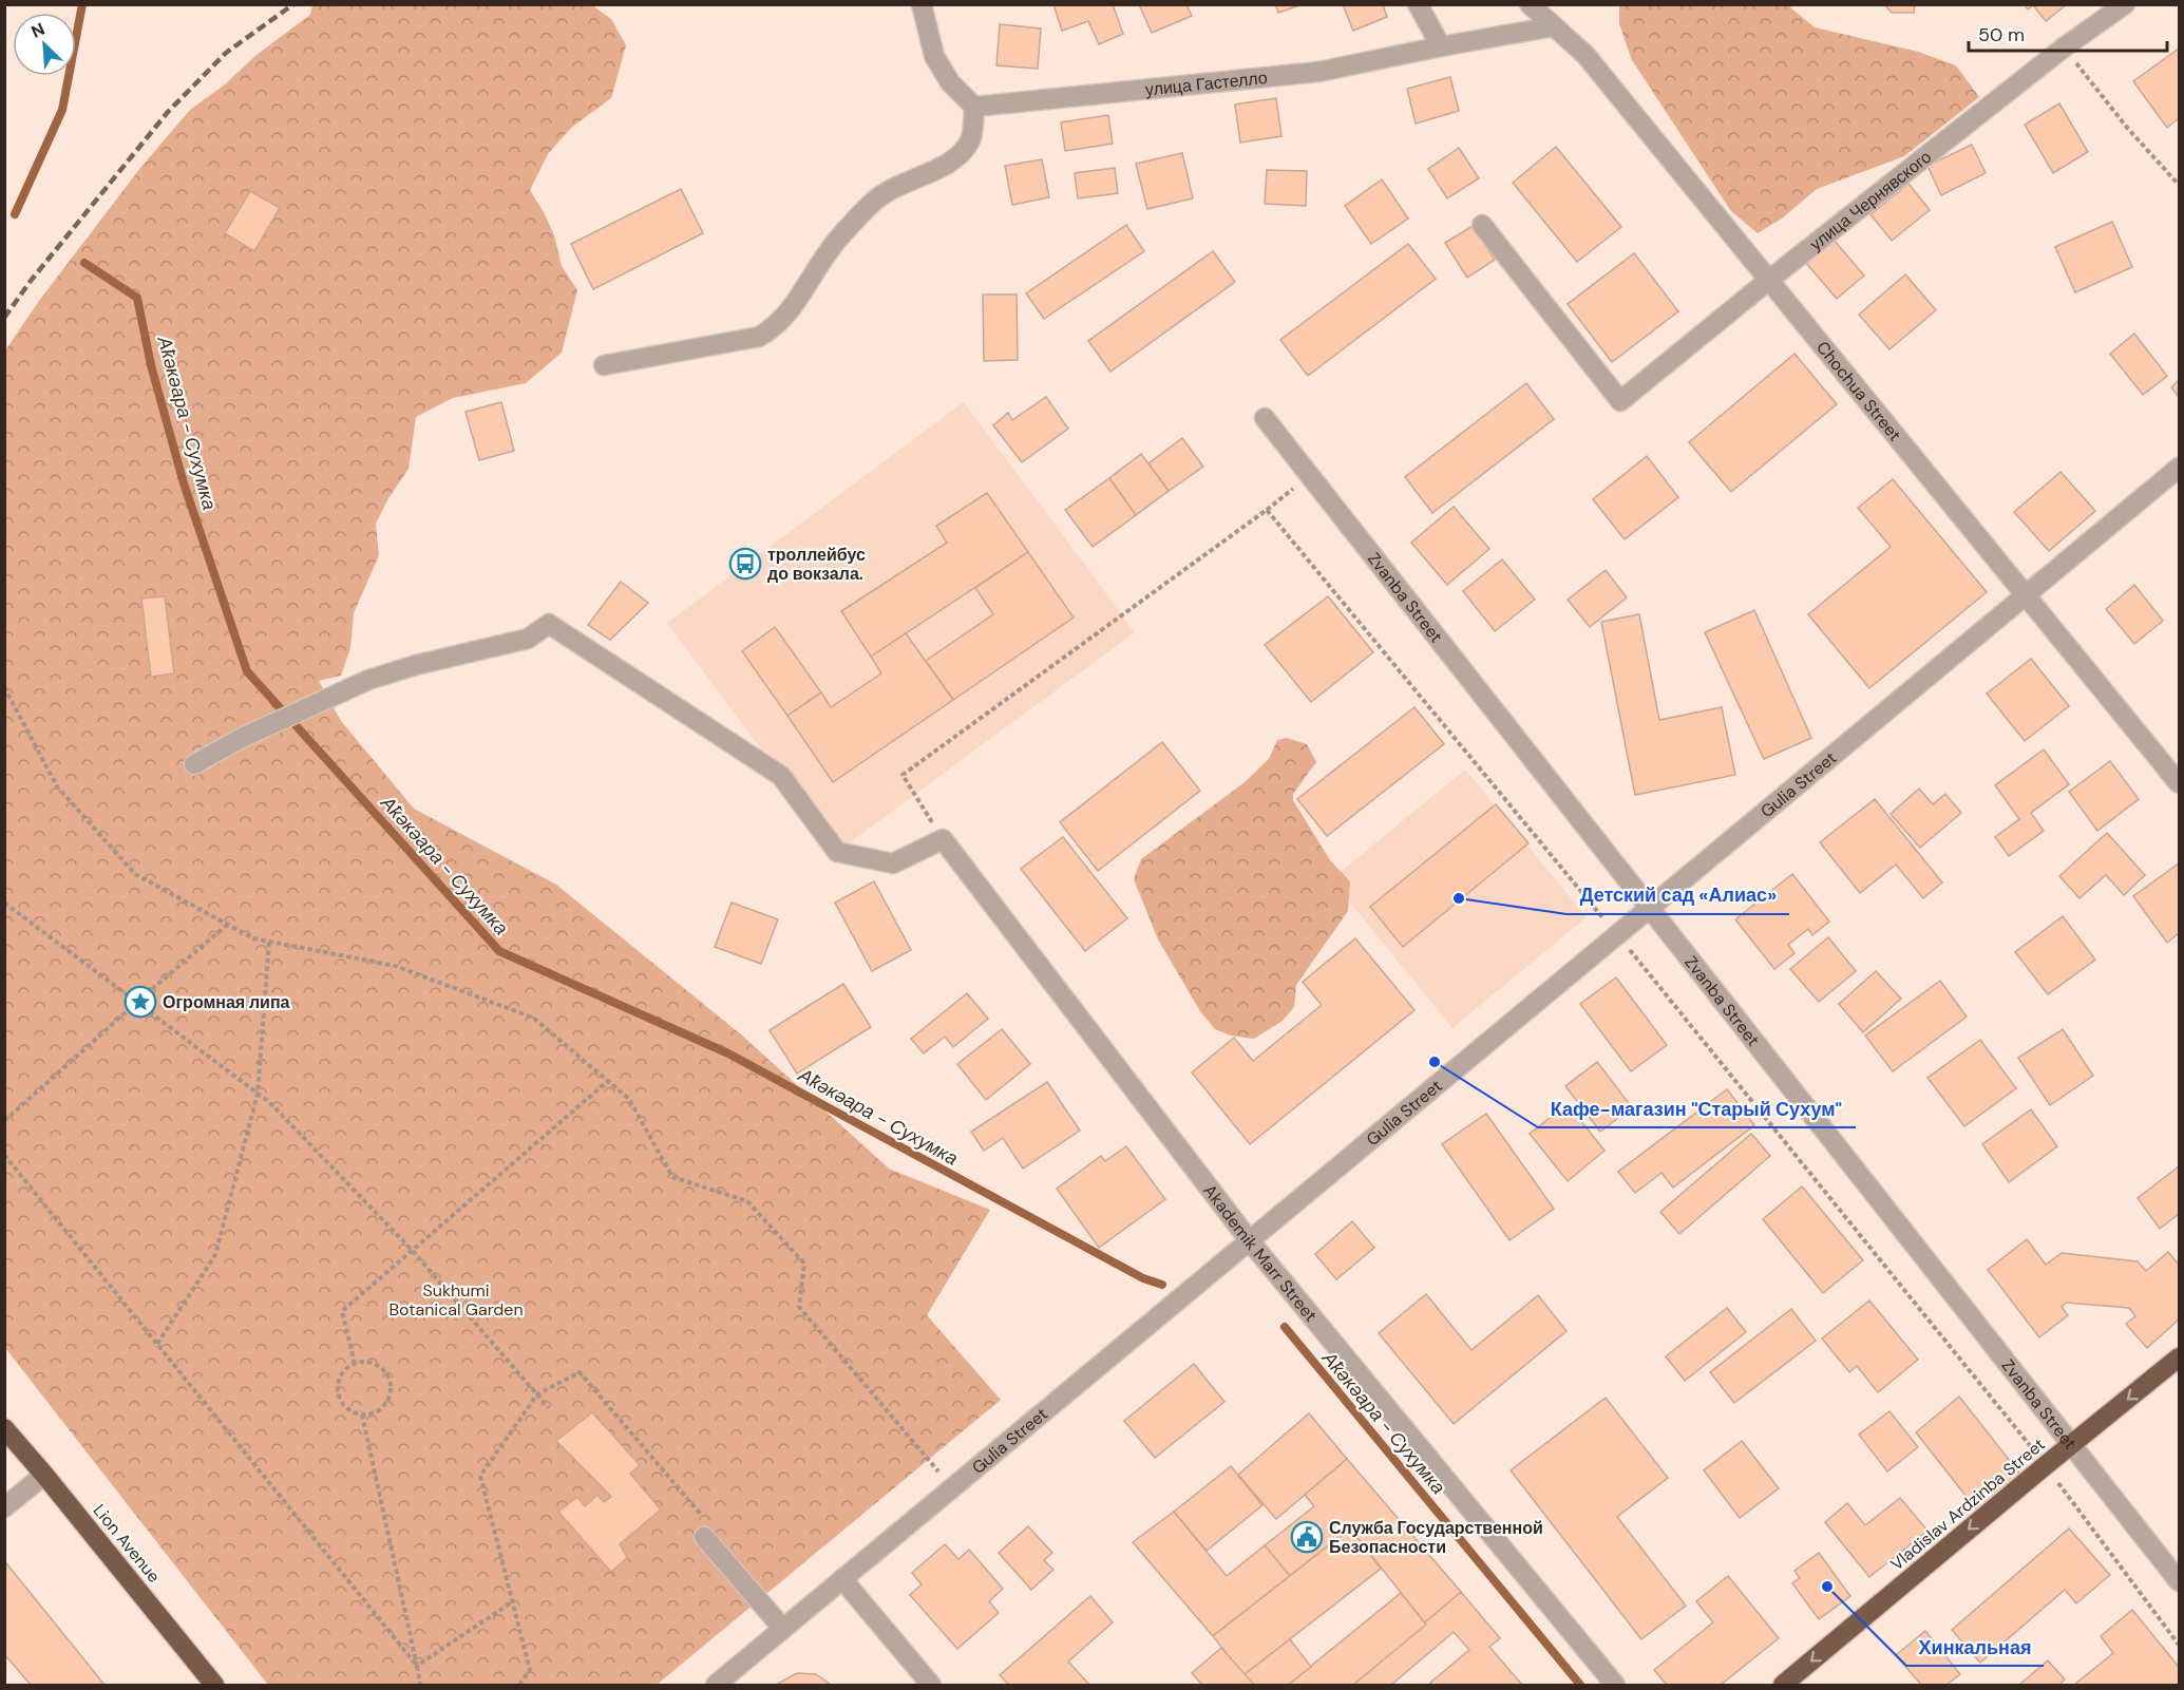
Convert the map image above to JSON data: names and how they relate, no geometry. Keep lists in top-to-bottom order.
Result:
{
  "streets": {
    "highway": ["Vladislav Ardzinba Street", "Lion Avenue"],
    "street": [
      "улица Гастелло",
      "улица Чернявского",
      "Chochua Street",
      "Zvanba Street",
      "Gulia Street",
      "Akademik Marr Street"
    ]
  },
  "crossings": [
    ["улица Гастелло", "Chochua Street"],
    ["улица Чернявского", "Chochua Street"],
    ["Chochua Street", "Gulia Street"],
    ["Zvanba Street", "Gulia Street"],
    ["Zvanba Street", "Vladislav Ardzinba Street"],
    ["Gulia Street", "Akademik Marr Street"]
  ],
  "one_way": ["Vladislav Ardzinba Street"],
  "water": ["Аҟәкәара - Сухумка"],
  "parks": ["Sukhumi Botanical Garden"],
  "places": {
    "bus stop": ["троллейбус до вокзала."],
    "other": ["Детский сад «Алиас»", "Кафе-магазин \"Старый Сухум\"", "Хинкальная"],
    "place": ["Огромная липа"],
    "public building": ["Служба Государственной Безопасности"]
  },
  "scale_bar": "50 m",
  "north": "top left"
}
